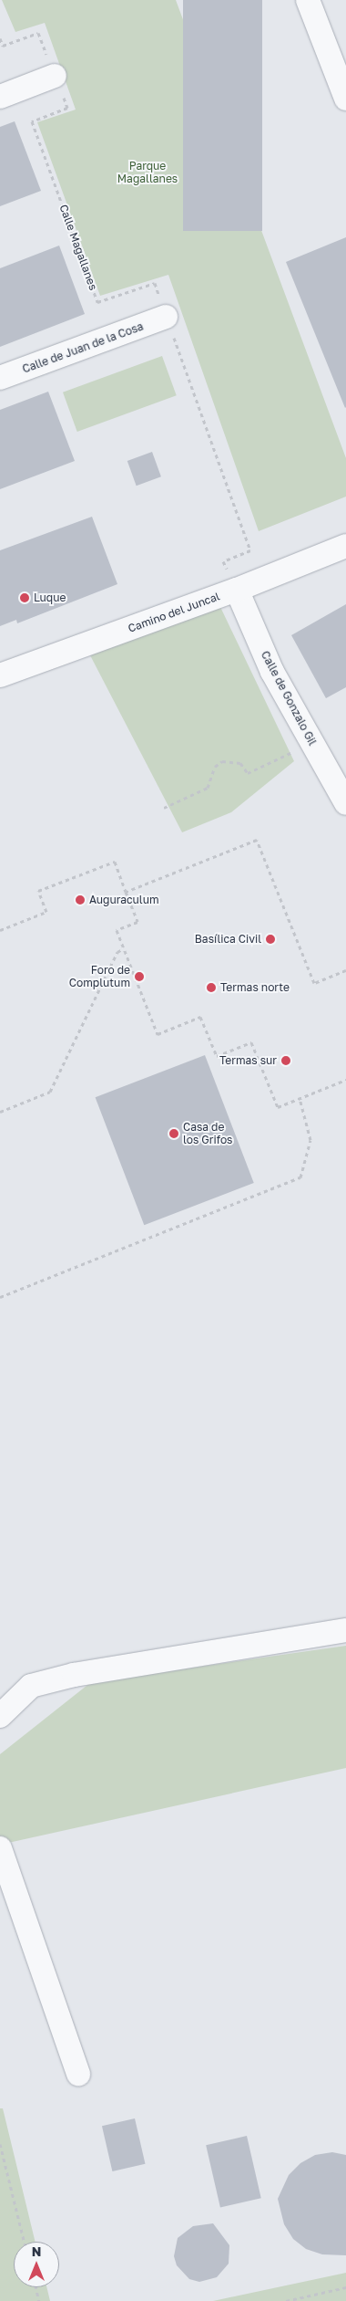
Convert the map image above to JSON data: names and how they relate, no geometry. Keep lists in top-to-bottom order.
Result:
{
  "streets": {
    "street": ["Calle de Juan de la Cosa", "Camino del Juncal", "Calle de Gonzalo Gil"],
    "path": ["Calle Magallanes"]
  },
  "crossings": [
    ["Calle Magallanes", "Calle de Juan de la Cosa"],
    ["Calle Magallanes", "Camino del Juncal"],
    ["Calle Magallanes", "Calle de Gonzalo Gil"],
    ["Camino del Juncal", "Calle de Gonzalo Gil"]
  ],
  "parks": ["Parque Magallanes"],
  "places": [
    "Luque",
    "Auguraculum",
    "Basílica Civil",
    "Foro de Complutum",
    "Termas norte",
    "Termas sur",
    "Casa de los Grifos"
  ],
  "north": "top"
}
